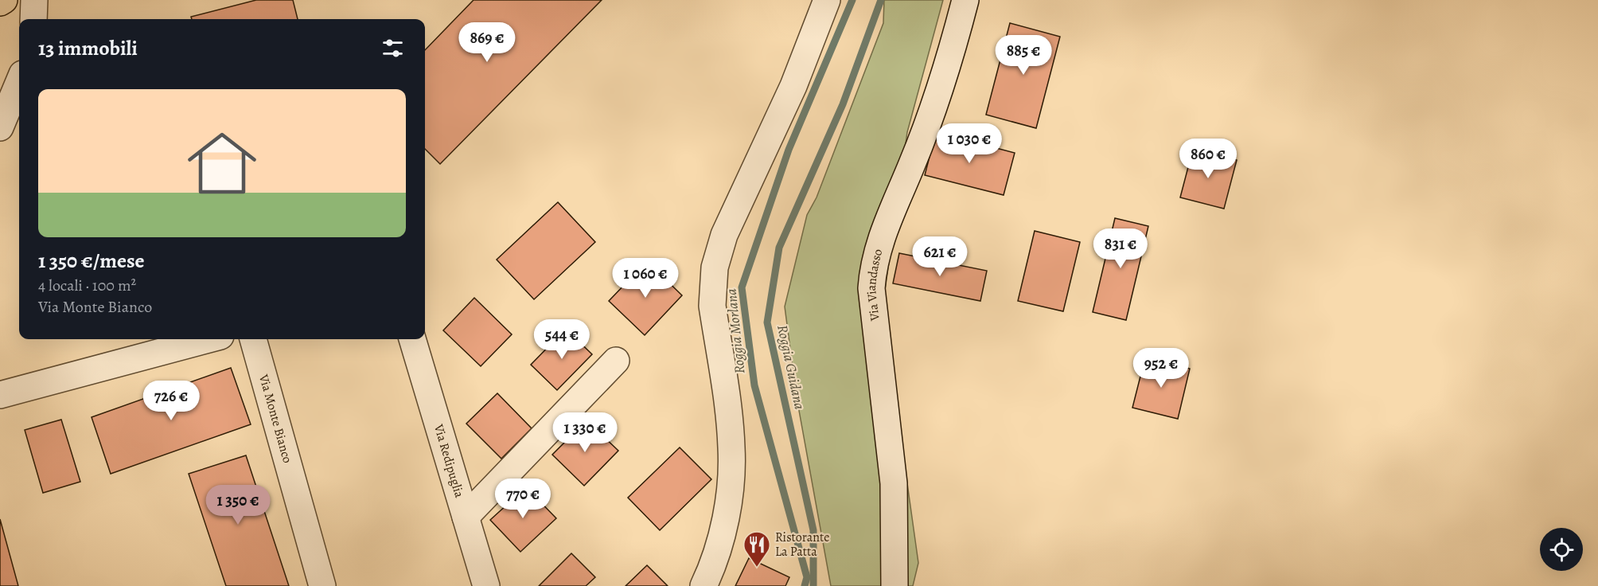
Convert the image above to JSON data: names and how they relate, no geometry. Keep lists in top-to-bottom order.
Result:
{
  "streets": {
    "street": ["Via Viandasso", "Via Monte Bianco", "Via Redipuglia"]
  },
  "water": ["Roggia Morlana", "Roggia Guidana"],
  "places": {
    "restaurant": ["Ristorante La Patta"]
  },
  "page": {
    "heading": "13 immobili",
    "price": [
      "869 €",
      "885 €",
      "1 030 €",
      "860 €",
      "831 €",
      "621 €",
      "1 060 €",
      "544 €",
      "952 €",
      "726 €",
      "1 330 €",
      "770 €",
      "1 350 €"
    ],
    "list": [
      {
        "name": "1 350 €/mese",
        "note": "4 locali · 100 m² · Via Monte Bianco"
      }
    ]
  }
}
